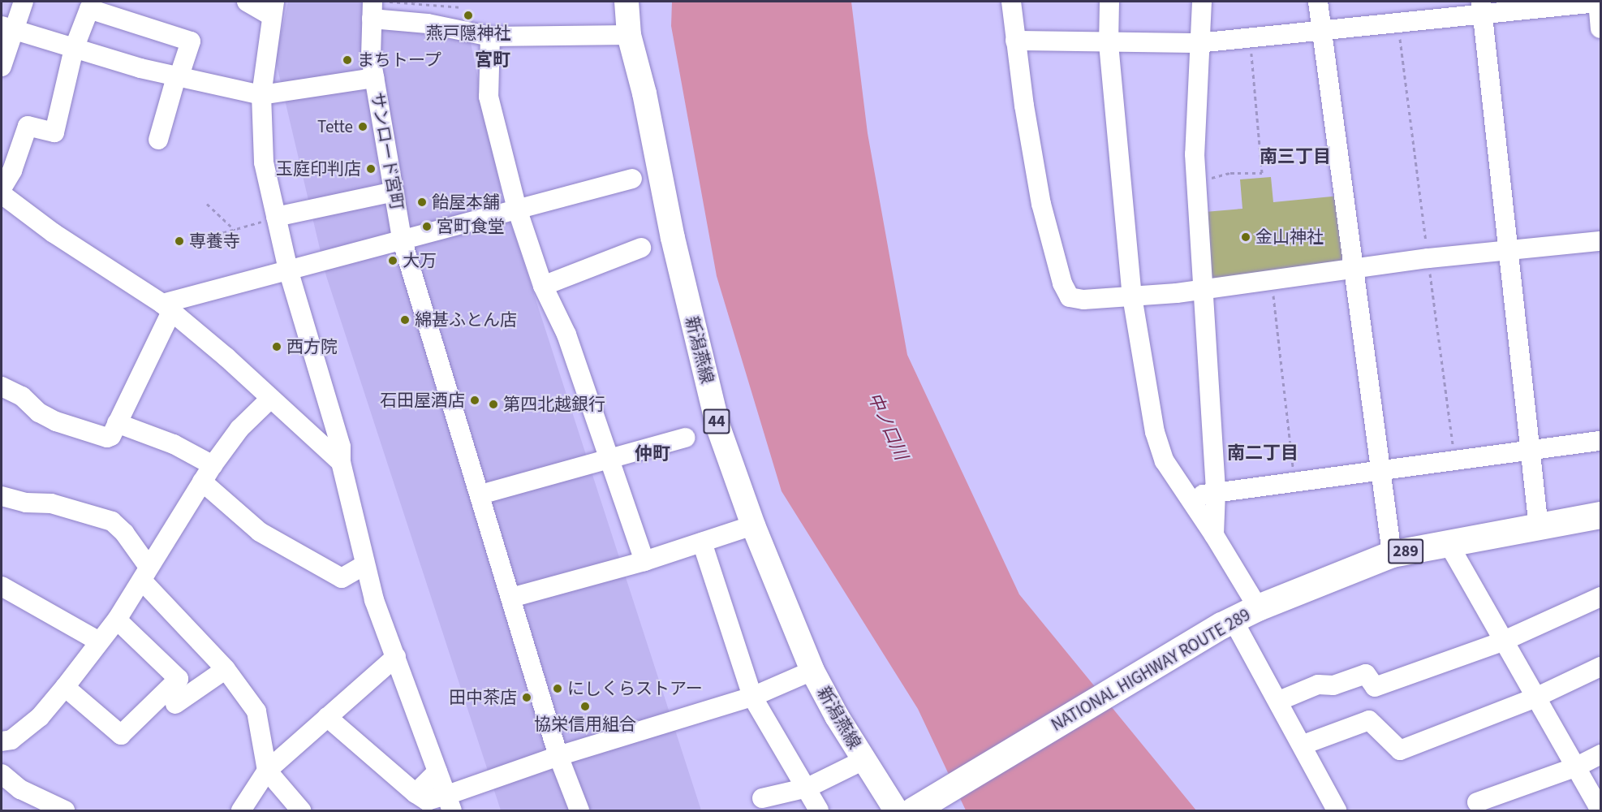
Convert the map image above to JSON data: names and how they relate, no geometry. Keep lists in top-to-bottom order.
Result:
{
  "streets": {
    "highway": ["289", "NATIONAL HIGHWAY ROUTE 289"],
    "main road": ["新潟燕線", "44"],
    "street": ["サンロード宮町"]
  },
  "crossings": [
    ["新潟燕線", "NATIONAL HIGHWAY ROUTE 289"]
  ],
  "districts": [
    "宮町",
    "南三丁目",
    "南二丁目",
    "仲町"
  ],
  "water": ["中ノ口川"],
  "places": [
    "燕戸隠神社",
    "まちトープ",
    "Tette",
    "玉庭印判店",
    "飴屋本舗",
    "宮町食堂",
    "金山神社",
    "専養寺",
    "大万",
    "綿甚ふとん店",
    "西方院",
    "石田屋酒店",
    "第四北越銀行",
    "にしくらストアー",
    "田中茶店",
    "協栄信用組合"
  ]
}
